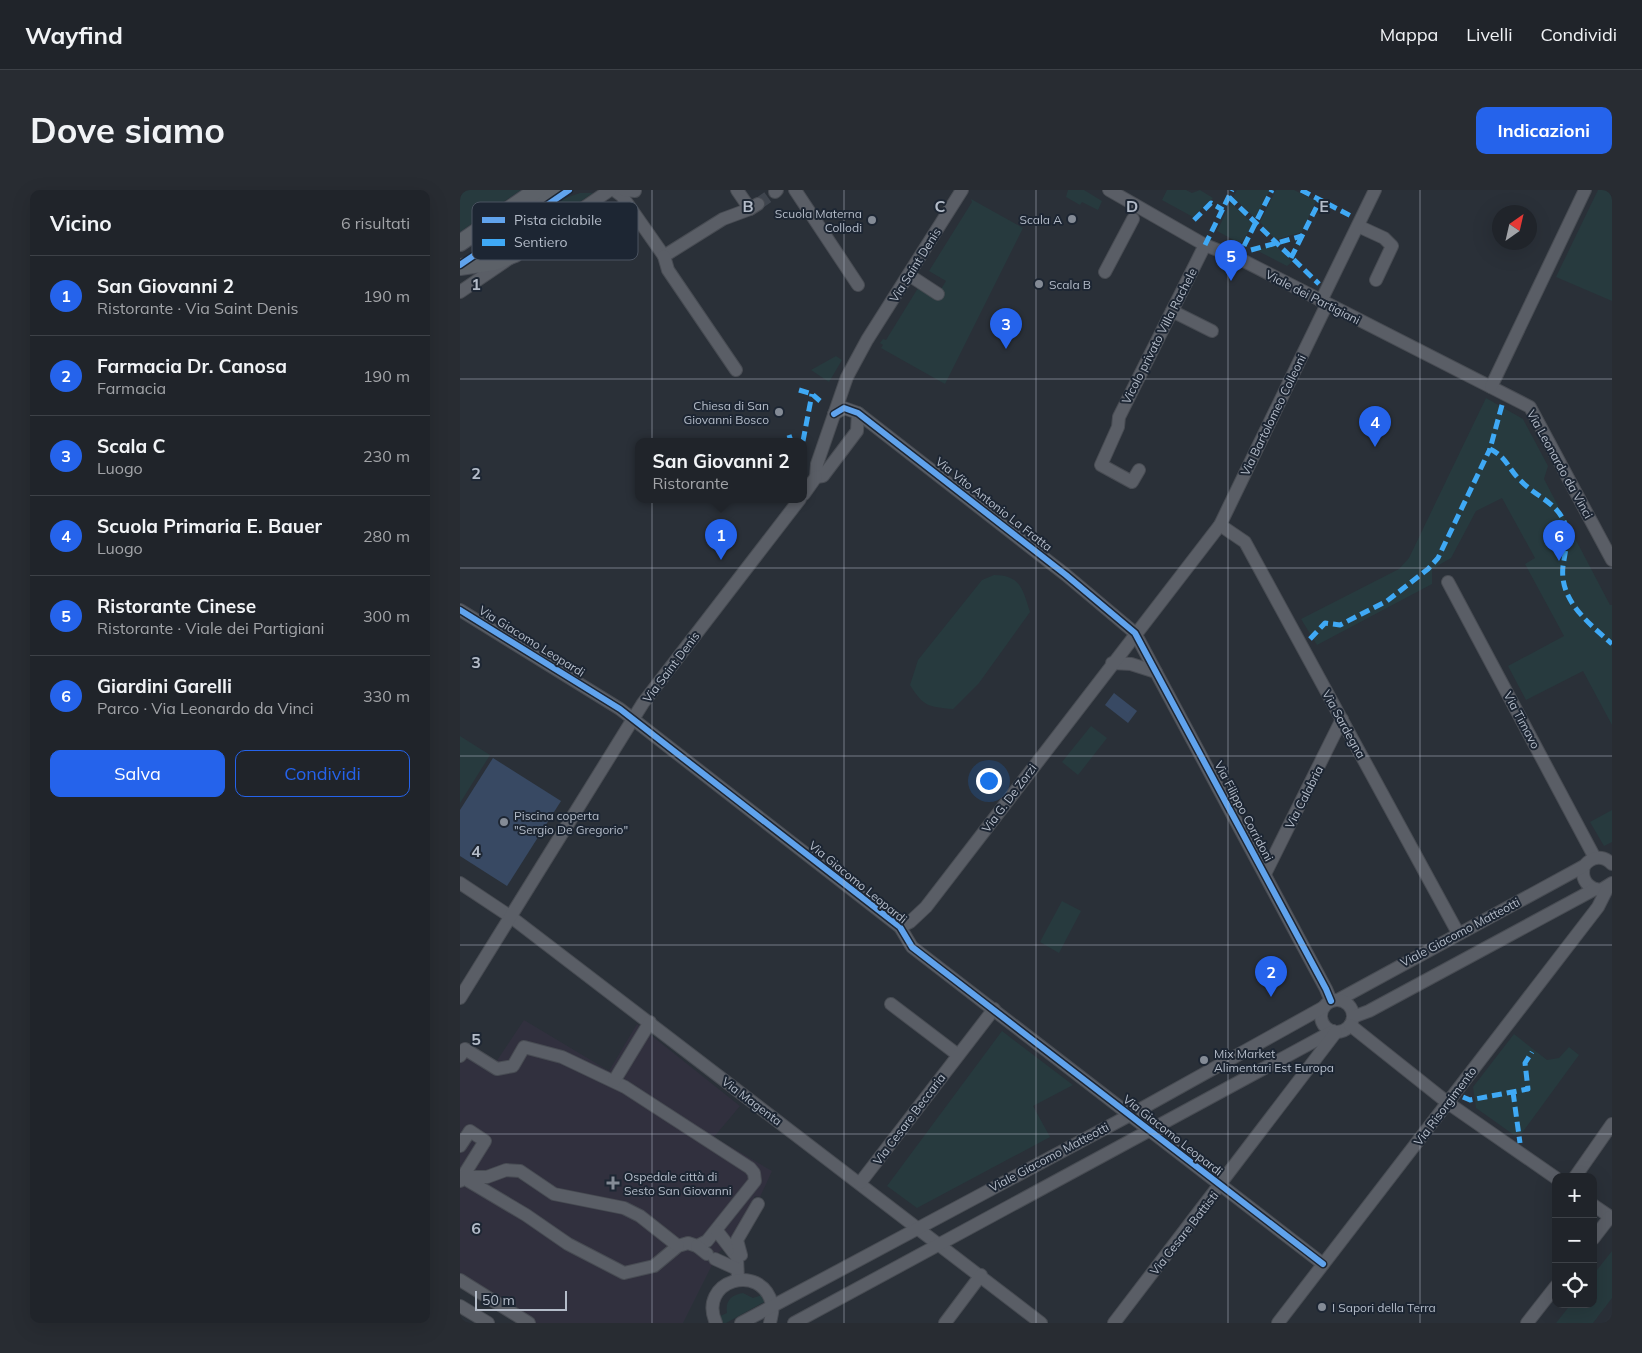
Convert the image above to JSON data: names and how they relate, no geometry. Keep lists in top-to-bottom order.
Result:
{
  "streets": {
    "street": [
      "Via Saint Denis",
      "Viale dei Partigiani",
      "Vicolo privato Villa Rachele",
      "Via Bartolomeo Colleoni",
      "Via Leonardo da Vinci",
      "Via Vito Antonio La Fratta",
      "Via Giacomo Leopardi",
      "Via Timavo",
      "Via Sardegna",
      "Via Calabria",
      "Via G. De Zorzi",
      "Via Filippo Corridoni",
      "Viale Giacomo Matteotti",
      "Via Magenta",
      "Via Risorgimento",
      "Via Cesare Beccaria",
      "Via Cesare Battisti"
    ]
  },
  "crossings": [
    ["Via Saint Denis", "Via Giacomo Leopardi"],
    ["Via Saint Denis", "Via Magenta"],
    ["Viale dei Partigiani", "Vicolo privato Villa Rachele"],
    ["Viale dei Partigiani", "Via Bartolomeo Colleoni"],
    ["Viale dei Partigiani", "Via Leonardo da Vinci"],
    ["Via Bartolomeo Colleoni", "Via Sardegna"],
    ["Via Bartolomeo Colleoni", "Via G. De Zorzi"],
    ["Via Vito Antonio La Fratta", "Via G. De Zorzi"],
    ["Via Vito Antonio La Fratta", "Via Filippo Corridoni"],
    ["Via Giacomo Leopardi", "Via G. De Zorzi"],
    ["Via Giacomo Leopardi", "Viale Giacomo Matteotti"],
    ["Via Giacomo Leopardi", "Via Risorgimento"],
    ["Via Giacomo Leopardi", "Via Cesare Beccaria"],
    ["Via Giacomo Leopardi", "Via Cesare Battisti"],
    ["Via Timavo", "Viale Giacomo Matteotti"],
    ["Via Sardegna", "Via Calabria"],
    ["Via Sardegna", "Via G. De Zorzi"],
    ["Via Sardegna", "Viale Giacomo Matteotti"],
    ["Via Calabria", "Via Filippo Corridoni"],
    ["Via G. De Zorzi", "Via Filippo Corridoni"],
    ["Via Filippo Corridoni", "Viale Giacomo Matteotti"],
    ["Via Filippo Corridoni", "Via Cesare Battisti"],
    ["Viale Giacomo Matteotti", "Via Magenta"],
    ["Viale Giacomo Matteotti", "Via Cesare Battisti"],
    ["Via Magenta", "Via Cesare Beccaria"]
  ],
  "places": {
    "other": [
      "Scala A",
      "Scuola Materna Collodi",
      "Scala B",
      "Chiesa di San Giovanni Bosco",
      "Piscina coperta \"Sergio De Gregorio\"",
      "Mix Market Alimentari Est Europa",
      "I Sapori della Terra"
    ],
    "health": ["Ospedale città di Sesto San Giovanni"]
  },
  "legend": ["Pista ciclabile", "Sentiero"],
  "scale_bar": "50 m",
  "north": "top right",
  "page": {
    "header": "Wayfind",
    "nav": ["Mappa", "Livelli", "Condividi"],
    "buttons": [
      "Indicazioni",
      ["Salva", "Condividi"]
    ],
    "title": "Dove siamo",
    "heading": ["Vicino", "6 risultati"],
    "pins": [
      "5",
      "3",
      "4",
      "1",
      "6",
      "2"
    ],
    "list": [
      {
        "mark": "1",
        "name": "San Giovanni 2",
        "note": "Ristorante · Via Saint Denis",
        "value": "190 m"
      },
      {
        "mark": "2",
        "name": "Farmacia Dr. Canosa",
        "note": "Farmacia",
        "value": "190 m"
      },
      {
        "mark": "3",
        "name": "Scala C",
        "note": "Luogo",
        "value": "230 m"
      },
      {
        "mark": "4",
        "name": "Scuola Primaria E. Bauer",
        "note": "Luogo",
        "value": "280 m"
      },
      {
        "mark": "5",
        "name": "Ristorante Cinese",
        "note": "Ristorante · Viale dei Partigiani",
        "value": "300 m"
      },
      {
        "mark": "6",
        "name": "Giardini Garelli",
        "note": "Parco · Via Leonardo da Vinci",
        "value": "330 m"
      }
    ],
    "popup": ["San Giovanni 2", "Ristorante"],
    "map_buttons": ["+", "−"],
    "scale": "50 m"
  },
  "grid": {
    "columns": [
      "B",
      "C",
      "D",
      "E"
    ],
    "rows": [
      "1",
      "2",
      "3",
      "4",
      "5",
      "6"
    ]
  }
}
